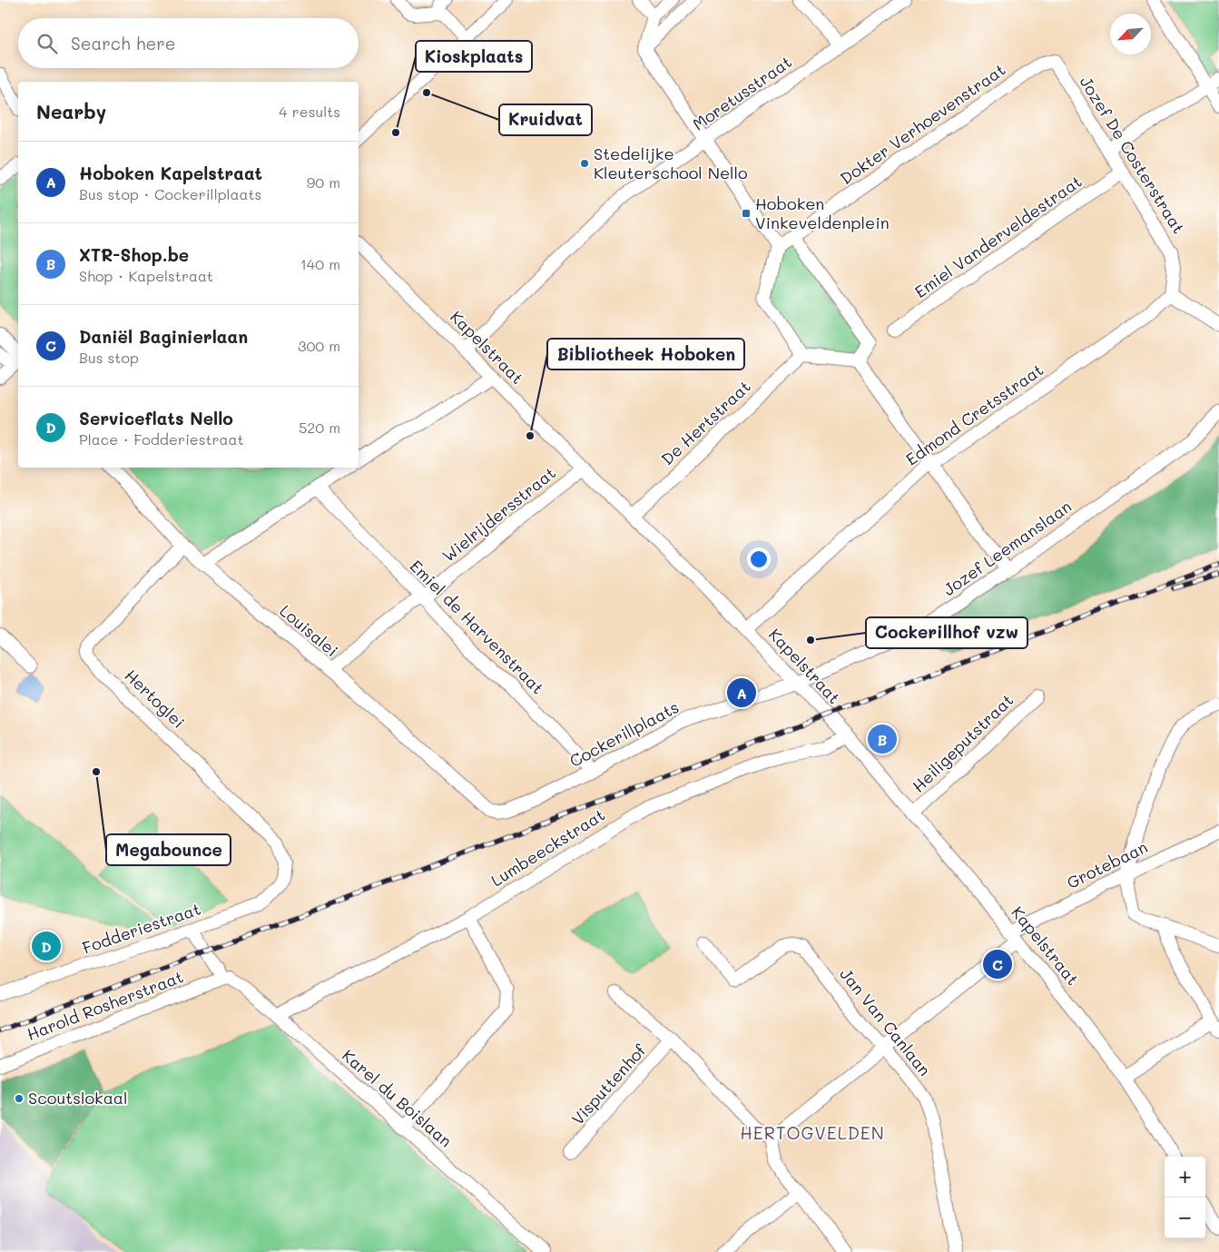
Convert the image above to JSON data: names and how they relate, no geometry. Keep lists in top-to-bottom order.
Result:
{
  "streets": {
    "street": [
      "Moretusstraat",
      "Dokter Verhoevenstraat",
      "Jozef De Costerstraat",
      "Emiel Vanderveldestraat",
      "Kapelstraat",
      "Edmond Cretsstraat",
      "De Hertstraat",
      "Wielrijdersstraat",
      "Jozef Leemanslaan",
      "Emiel de Harvenstraat",
      "Louisalei",
      "Hertoglei",
      "Cockerillplaats",
      "Heiligeputstraat",
      "Lumbeeckstraat",
      "Grotebaan",
      "Fodderiestraat",
      "Harold Rosherstraat",
      "Jan Van Canlaan",
      "Visputtenhof",
      "Karel du Boislaan"
    ]
  },
  "crossings": [
    ["Moretusstraat", "Kapelstraat"],
    ["Dokter Verhoevenstraat", "Jozef De Costerstraat"],
    ["Jozef De Costerstraat", "Emiel Vanderveldestraat"],
    ["Jozef De Costerstraat", "Edmond Cretsstraat"],
    ["Kapelstraat", "Edmond Cretsstraat"],
    ["Kapelstraat", "De Hertstraat"],
    ["Kapelstraat", "Wielrijdersstraat"],
    ["Kapelstraat", "Jozef Leemanslaan"],
    ["Kapelstraat", "Cockerillplaats"],
    ["Kapelstraat", "Heiligeputstraat"],
    ["Kapelstraat", "Lumbeeckstraat"],
    ["Kapelstraat", "Grotebaan"],
    ["Wielrijdersstraat", "Emiel de Harvenstraat"],
    ["Wielrijdersstraat", "Louisalei"],
    ["Jozef Leemanslaan", "Cockerillplaats"],
    ["Emiel de Harvenstraat", "Cockerillplaats"],
    ["Louisalei", "Hertoglei"],
    ["Louisalei", "Cockerillplaats"],
    ["Hertoglei", "Fodderiestraat"],
    ["Lumbeeckstraat", "Karel du Boislaan"],
    ["Grotebaan", "Jan Van Canlaan"],
    ["Harold Rosherstraat", "Karel du Boislaan"]
  ],
  "districts": ["HERTOGVELDEN"],
  "places": {
    "other": [
      "Kruidvat",
      "Kioskplaats",
      "Stedelijke Kleuterschool Nello",
      "Bibliotheek Hoboken",
      "Cockerillhof vzw",
      "Megabounce",
      "Scoutslokaal"
    ],
    "transit": ["Hoboken Vinkeveldenplein"]
  },
  "north": "bottom left",
  "page": {
    "search": "Search here",
    "heading": ["Nearby", "4 results"],
    "list": [
      {
        "mark": "A",
        "name": "Hoboken Kapelstraat",
        "note": "Bus stop · Cockerillplaats",
        "value": "90 m"
      },
      {
        "mark": "B",
        "name": "XTR-Shop.be",
        "note": "Shop · Kapelstraat",
        "value": "140 m"
      },
      {
        "mark": "C",
        "name": "Daniël Baginierlaan",
        "note": "Bus stop",
        "value": "300 m"
      },
      {
        "mark": "D",
        "name": "Serviceflats Nello",
        "note": "Place · Fodderiestraat",
        "value": "520 m"
      }
    ],
    "pins": [
      "A",
      "B",
      "D",
      "C"
    ],
    "map_buttons": ["+", "−"]
  }
}
